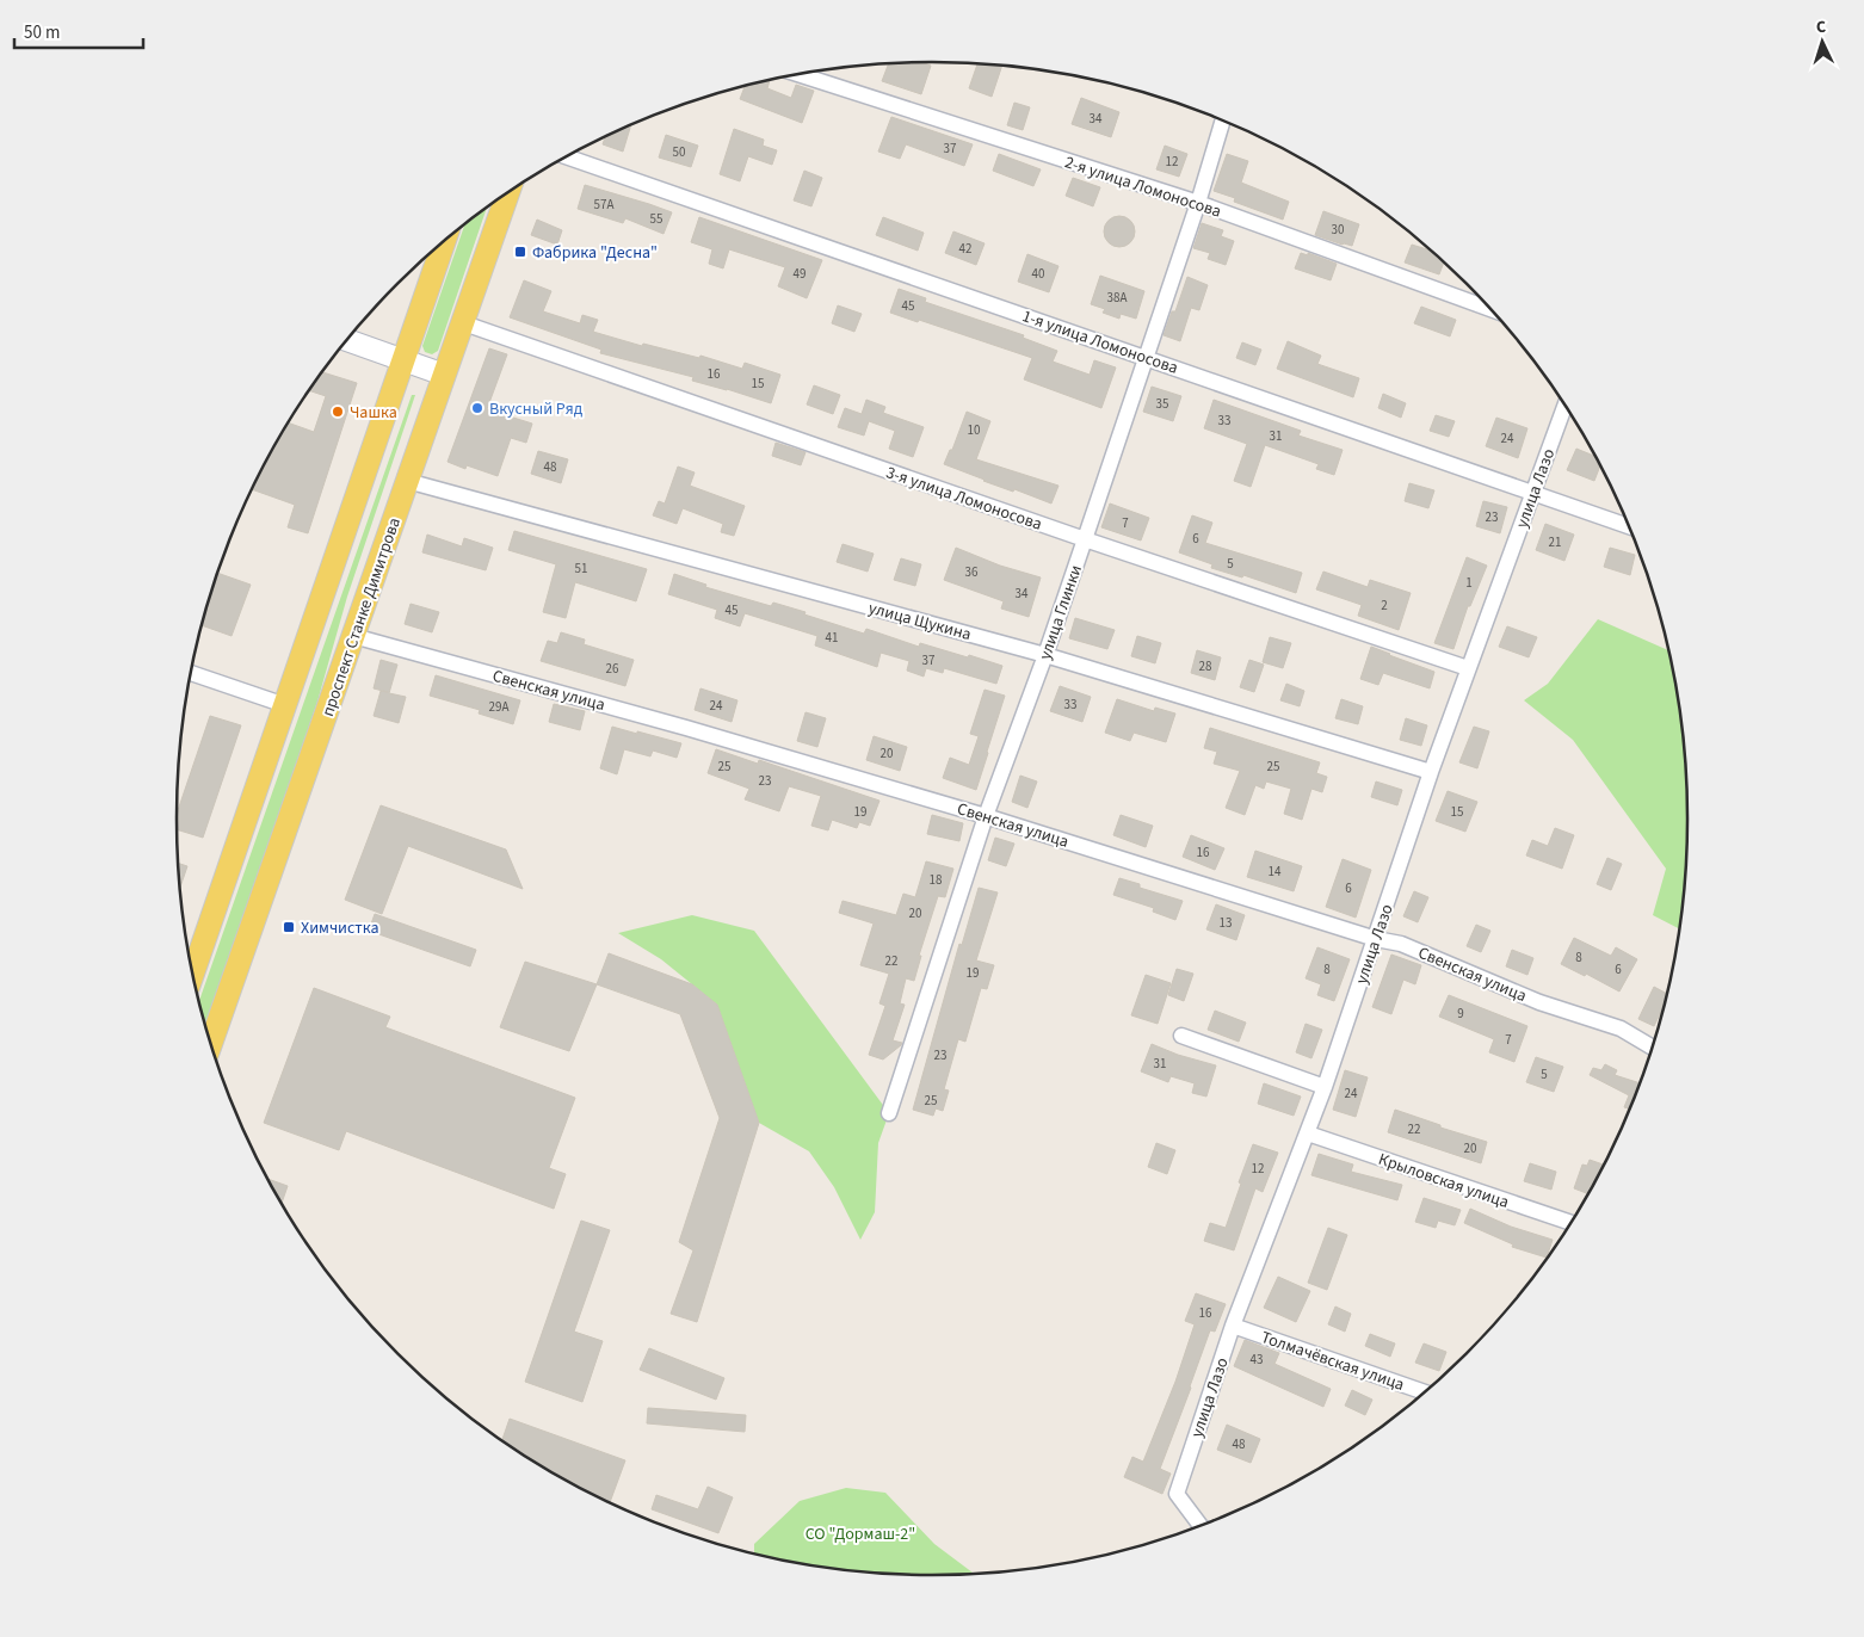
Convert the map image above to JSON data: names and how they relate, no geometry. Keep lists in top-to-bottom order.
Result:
{
  "streets": {
    "main road": ["проспект Станке Димитрова"],
    "street": [
      "2-я улица Ломоносова",
      "1-я улица Ломоносова",
      "улица Лазо",
      "3-я улица Ломоносова",
      "улица Глинки",
      "улица Щукина",
      "Свенская улица",
      "Крыловская улица",
      "Толмачёвская улица"
    ]
  },
  "crossings": [
    ["2-я улица Ломоносова", "улица Глинки"],
    ["1-я улица Ломоносова", "улица Лазо"],
    ["1-я улица Ломоносова", "улица Глинки"],
    ["улица Лазо", "3-я улица Ломоносова"],
    ["улица Лазо", "улица Щукина"],
    ["улица Лазо", "Свенская улица"],
    ["улица Лазо", "Крыловская улица"],
    ["улица Лазо", "Толмачёвская улица"],
    ["3-я улица Ломоносова", "улица Глинки"],
    ["3-я улица Ломоносова", "проспект Станке Димитрова"],
    ["улица Глинки", "улица Щукина"],
    ["улица Глинки", "Свенская улица"],
    ["проспект Станке Димитрова", "улица Щукина"],
    ["проспект Станке Димитрова", "Свенская улица"]
  ],
  "parks": ["СО \"Дормаш-2\""],
  "places": {
    "transit": ["Фабрика \"Десна\"", "Химчистка"],
    "other": ["Вкусный Ряд", "Чашка"]
  },
  "house_numbers": [
    "34",
    "37",
    "50",
    "12",
    "57А",
    "55",
    "30",
    "42",
    "49",
    "40",
    "38А",
    "45",
    "16",
    "15",
    "35",
    "33",
    "10",
    "31",
    "24",
    "48",
    "23",
    "7",
    "6",
    "21",
    "5",
    "51",
    "36",
    "1",
    "34",
    "2",
    "45",
    "41",
    "37",
    "28",
    "26",
    "33",
    "24",
    "29А",
    "20",
    "25",
    "25",
    "23",
    "19",
    "15",
    "16",
    "14",
    "18",
    "6",
    "20",
    "13",
    "8",
    "22",
    "8",
    "6",
    "19",
    "9",
    "7",
    "23",
    "31",
    "5",
    "24",
    "25",
    "22",
    "20",
    "12",
    "16",
    "43",
    "48"
  ],
  "scale_bar": "50 m",
  "north": "top"
}
